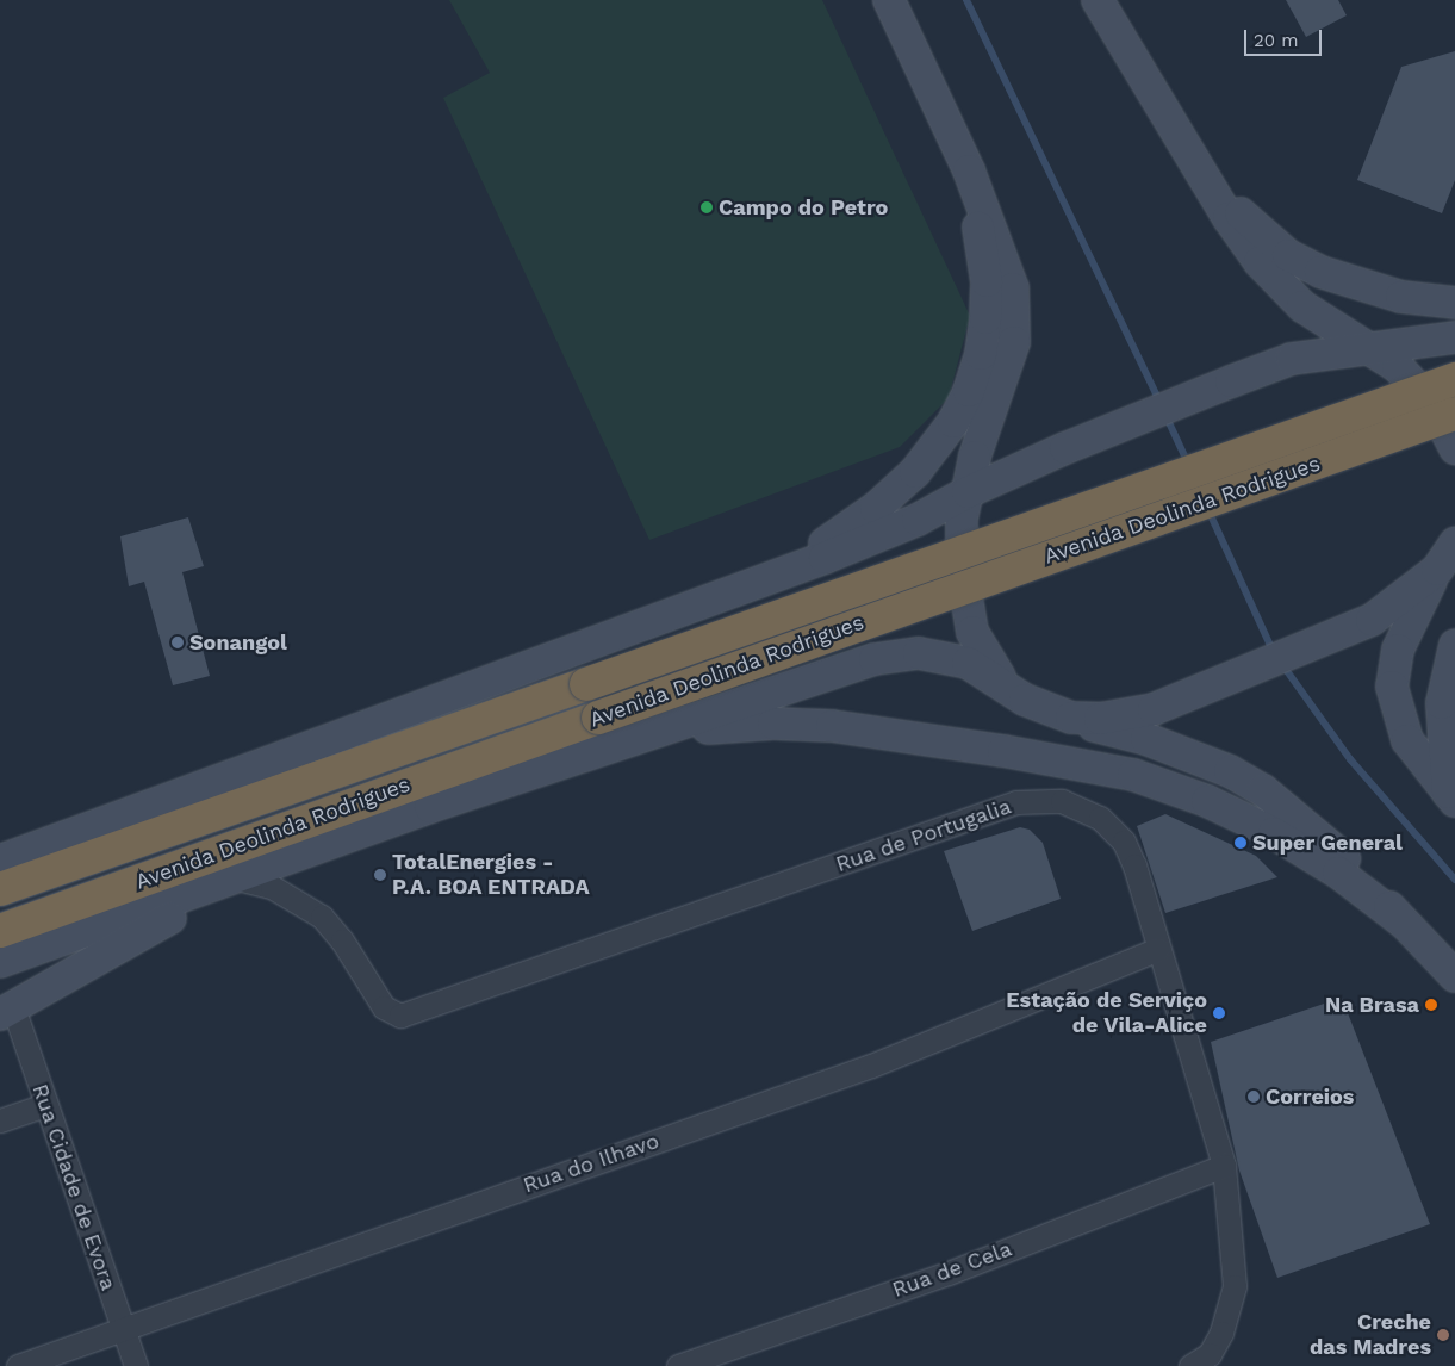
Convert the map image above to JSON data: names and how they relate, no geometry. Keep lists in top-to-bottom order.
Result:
{
  "streets": {
    "highway": ["Avenida Deolinda Rodrigues"],
    "street": [
      "Rua de Portugalia",
      "Rua do Ilhavo",
      "Rua Cidade de Evora",
      "Rua de Cela"
    ]
  },
  "crossings": [
    ["Rua de Portugalia", "Rua do Ilhavo"],
    ["Rua de Portugalia", "Rua de Cela"],
    ["Rua do Ilhavo", "Rua Cidade de Evora"]
  ],
  "places": [
    "Campo do Petro",
    "Sonangol",
    "Super General",
    "TotalEnergies - P.A. BOA ENTRADA",
    "Na Brasa",
    "Estação de Serviço de Vila-Alice",
    "Correios",
    "Creche das Madres"
  ],
  "scale_bar": "20 m"
}
